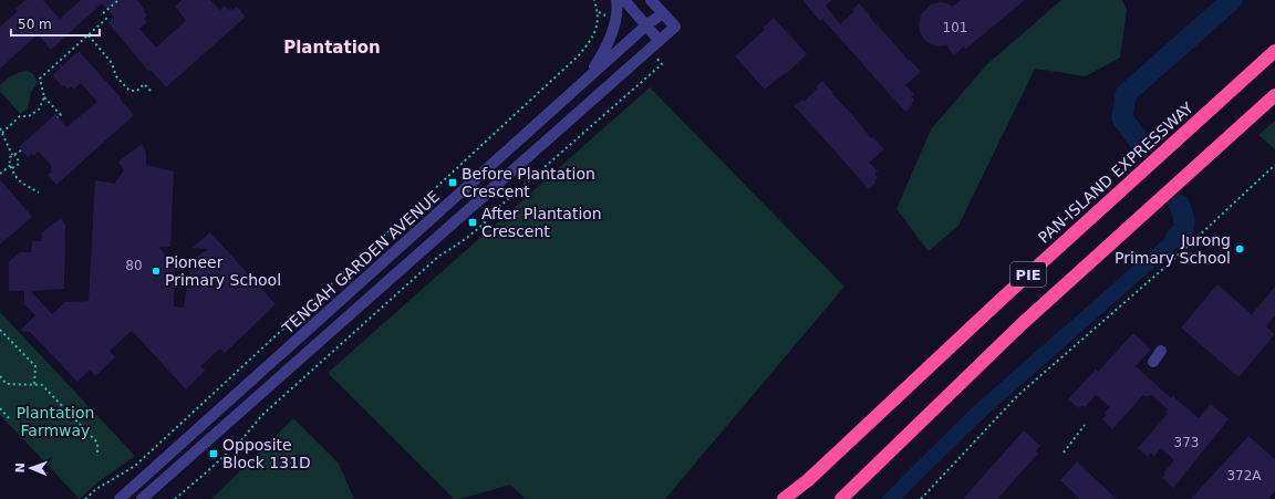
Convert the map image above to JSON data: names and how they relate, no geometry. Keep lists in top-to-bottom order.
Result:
{
  "streets": {
    "highway": ["PAN-ISLAND EXPRESSWAY", "PIE"],
    "street": ["TENGAH GARDEN AVENUE"]
  },
  "districts": ["Plantation"],
  "parks": ["Plantation Farmway"],
  "places": {
    "transit": ["Before Plantation Crescent", "After Plantation Crescent", "Opposite Block 131D"],
    "other": ["Jurong Primary School", "Pioneer Primary School"]
  },
  "house_numbers": [
    "101",
    "80",
    "373",
    "372A"
  ],
  "scale_bar": "50 m",
  "north": "left"
}
